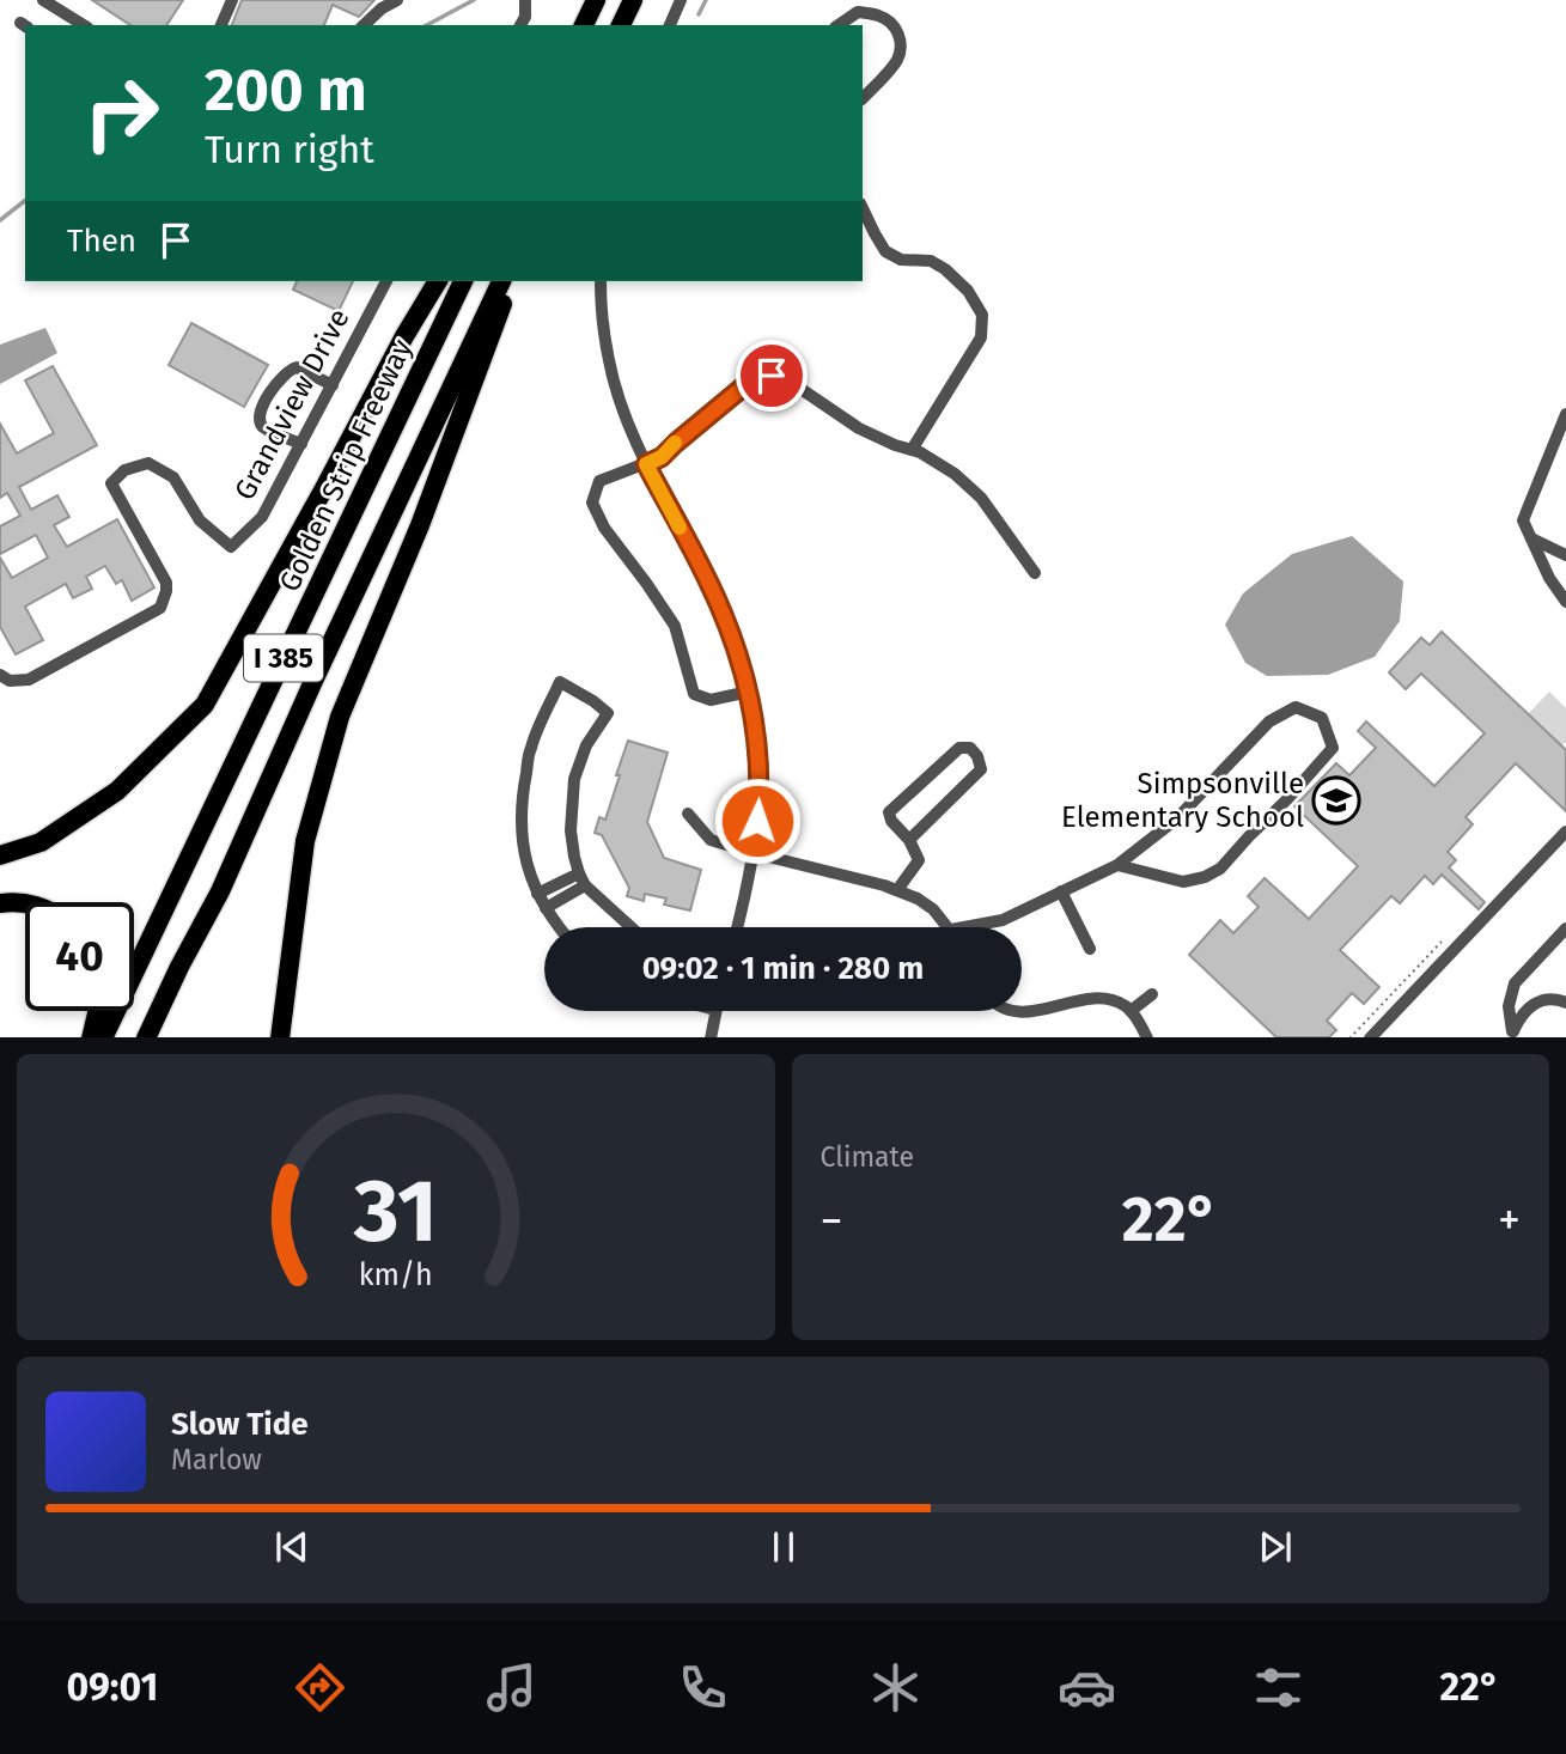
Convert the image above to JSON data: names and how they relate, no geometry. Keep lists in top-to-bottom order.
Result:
{
  "streets": {
    "highway": ["Golden Strip Freeway", "I 385"],
    "street": ["Grandview Drive"]
  },
  "places": {
    "school or university": ["Simpsonville Elementary School"]
  },
  "page": {
    "turn": ["200 m", "Turn right"],
    "then": "Then",
    "limit": "40",
    "trip": "09:02 · 1 min · 280 m",
    "tile": "Climate",
    "heat": ["−", "22°", "+"],
    "song": ["Slow Tide", "Marlow"],
    "tabs": ["09:01", "22°"],
    "gauge": ["31", "km/h"]
  }
}
